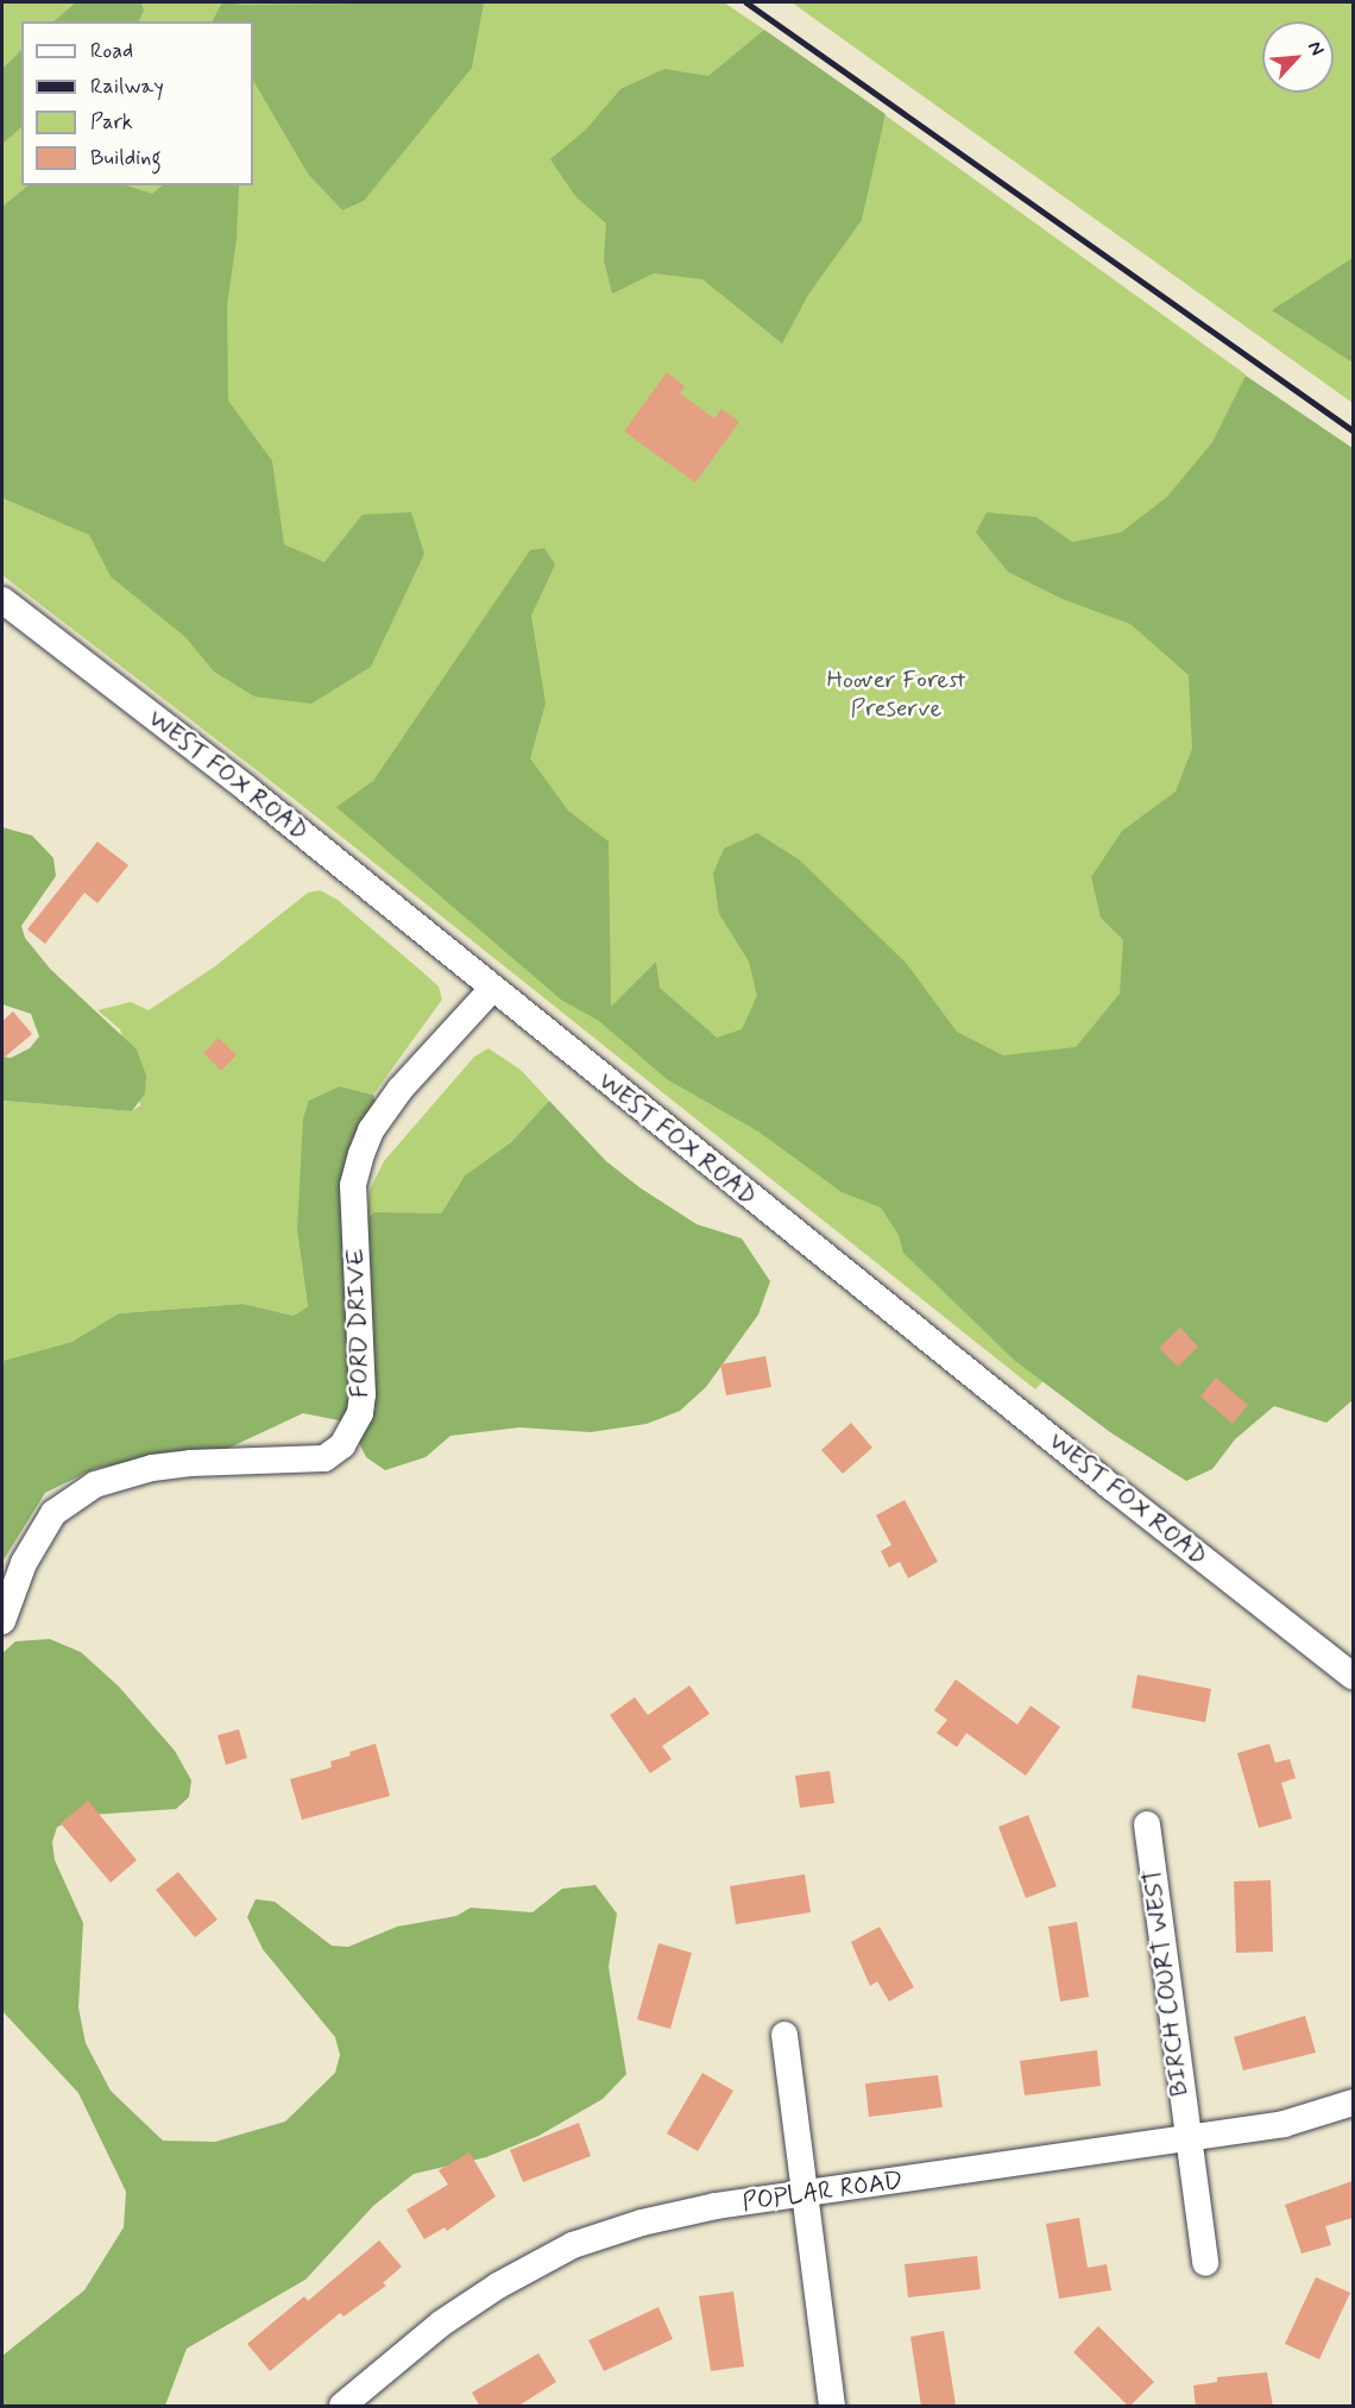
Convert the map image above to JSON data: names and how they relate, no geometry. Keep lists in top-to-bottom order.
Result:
{
  "streets": {
    "street": [
      "WEST FOX ROAD",
      "FORD DRIVE",
      "BIRCH COURT WEST",
      "POPLAR ROAD"
    ]
  },
  "crossings": [
    ["WEST FOX ROAD", "FORD DRIVE"],
    ["BIRCH COURT WEST", "POPLAR ROAD"]
  ],
  "parks": ["Hoover Forest Preserve"],
  "legend": [
    "Road",
    "Railway",
    "Park",
    "Building"
  ],
  "north": "top right"
}
